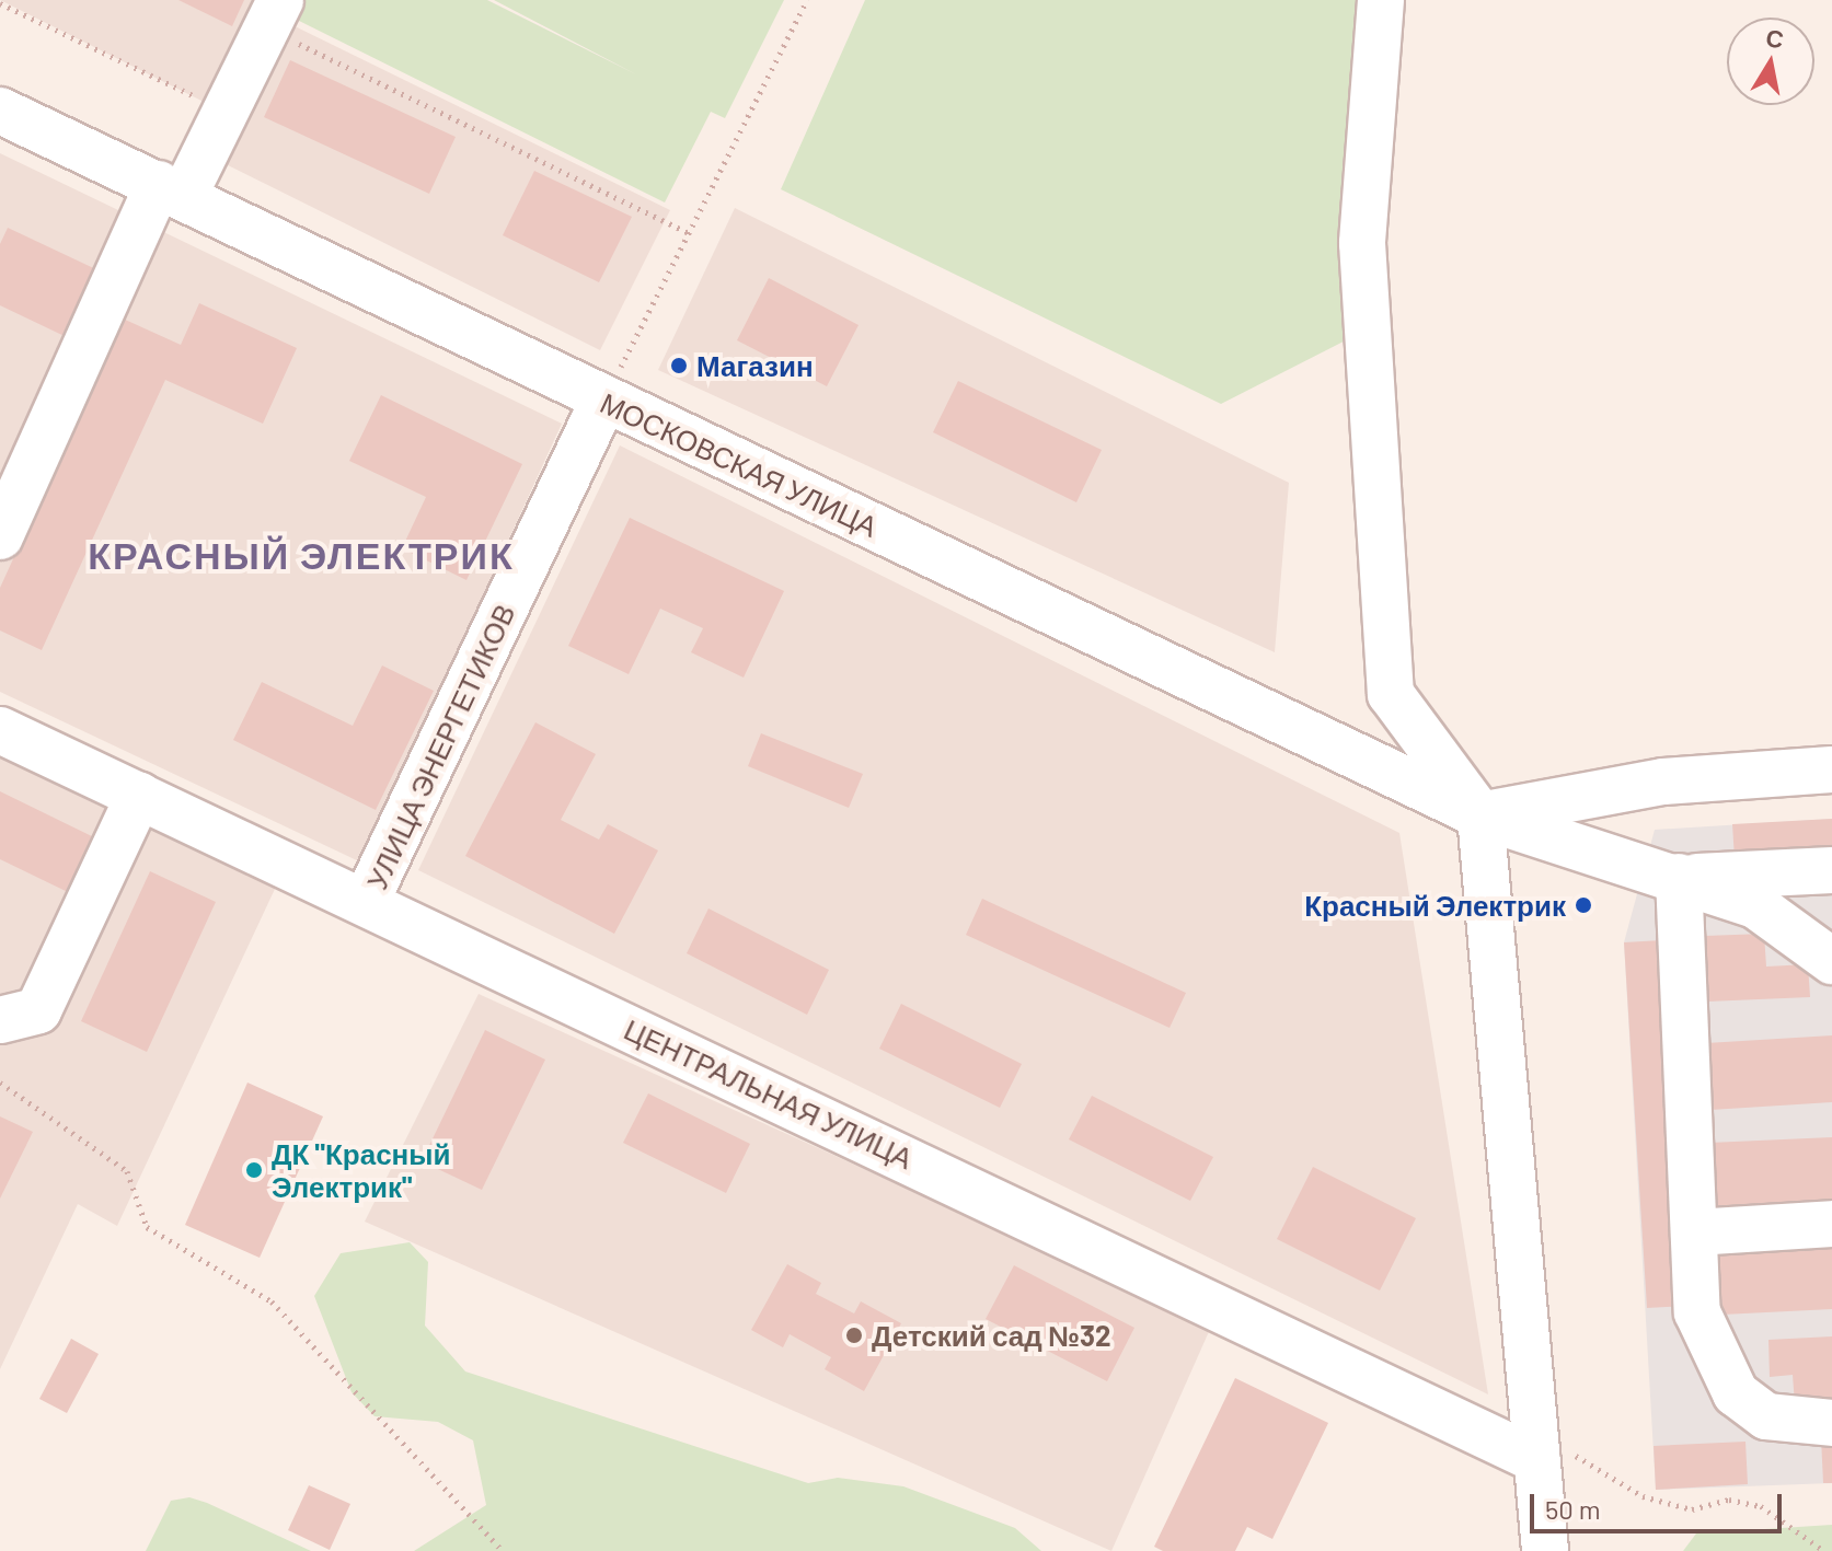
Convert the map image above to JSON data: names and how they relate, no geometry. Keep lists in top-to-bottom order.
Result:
{
  "streets": {
    "street": ["МОСКОВСКАЯ УЛИЦА", "УЛИЦА ЭНЕРГЕТИКОВ", "ЦЕНТРАЛЬНАЯ УЛИЦА"]
  },
  "crossings": [
    ["МОСКОВСКАЯ УЛИЦА", "УЛИЦА ЭНЕРГЕТИКОВ"],
    ["УЛИЦА ЭНЕРГЕТИКОВ", "ЦЕНТРАЛЬНАЯ УЛИЦА"]
  ],
  "districts": ["КРАСНЫЙ ЭЛЕКТРИК"],
  "places": [
    "Магазин",
    "Красный Электрик",
    "ДК \"Красный Электрик\"",
    "Детский сад №32"
  ],
  "scale_bar": "50 m",
  "north": "top"
}
